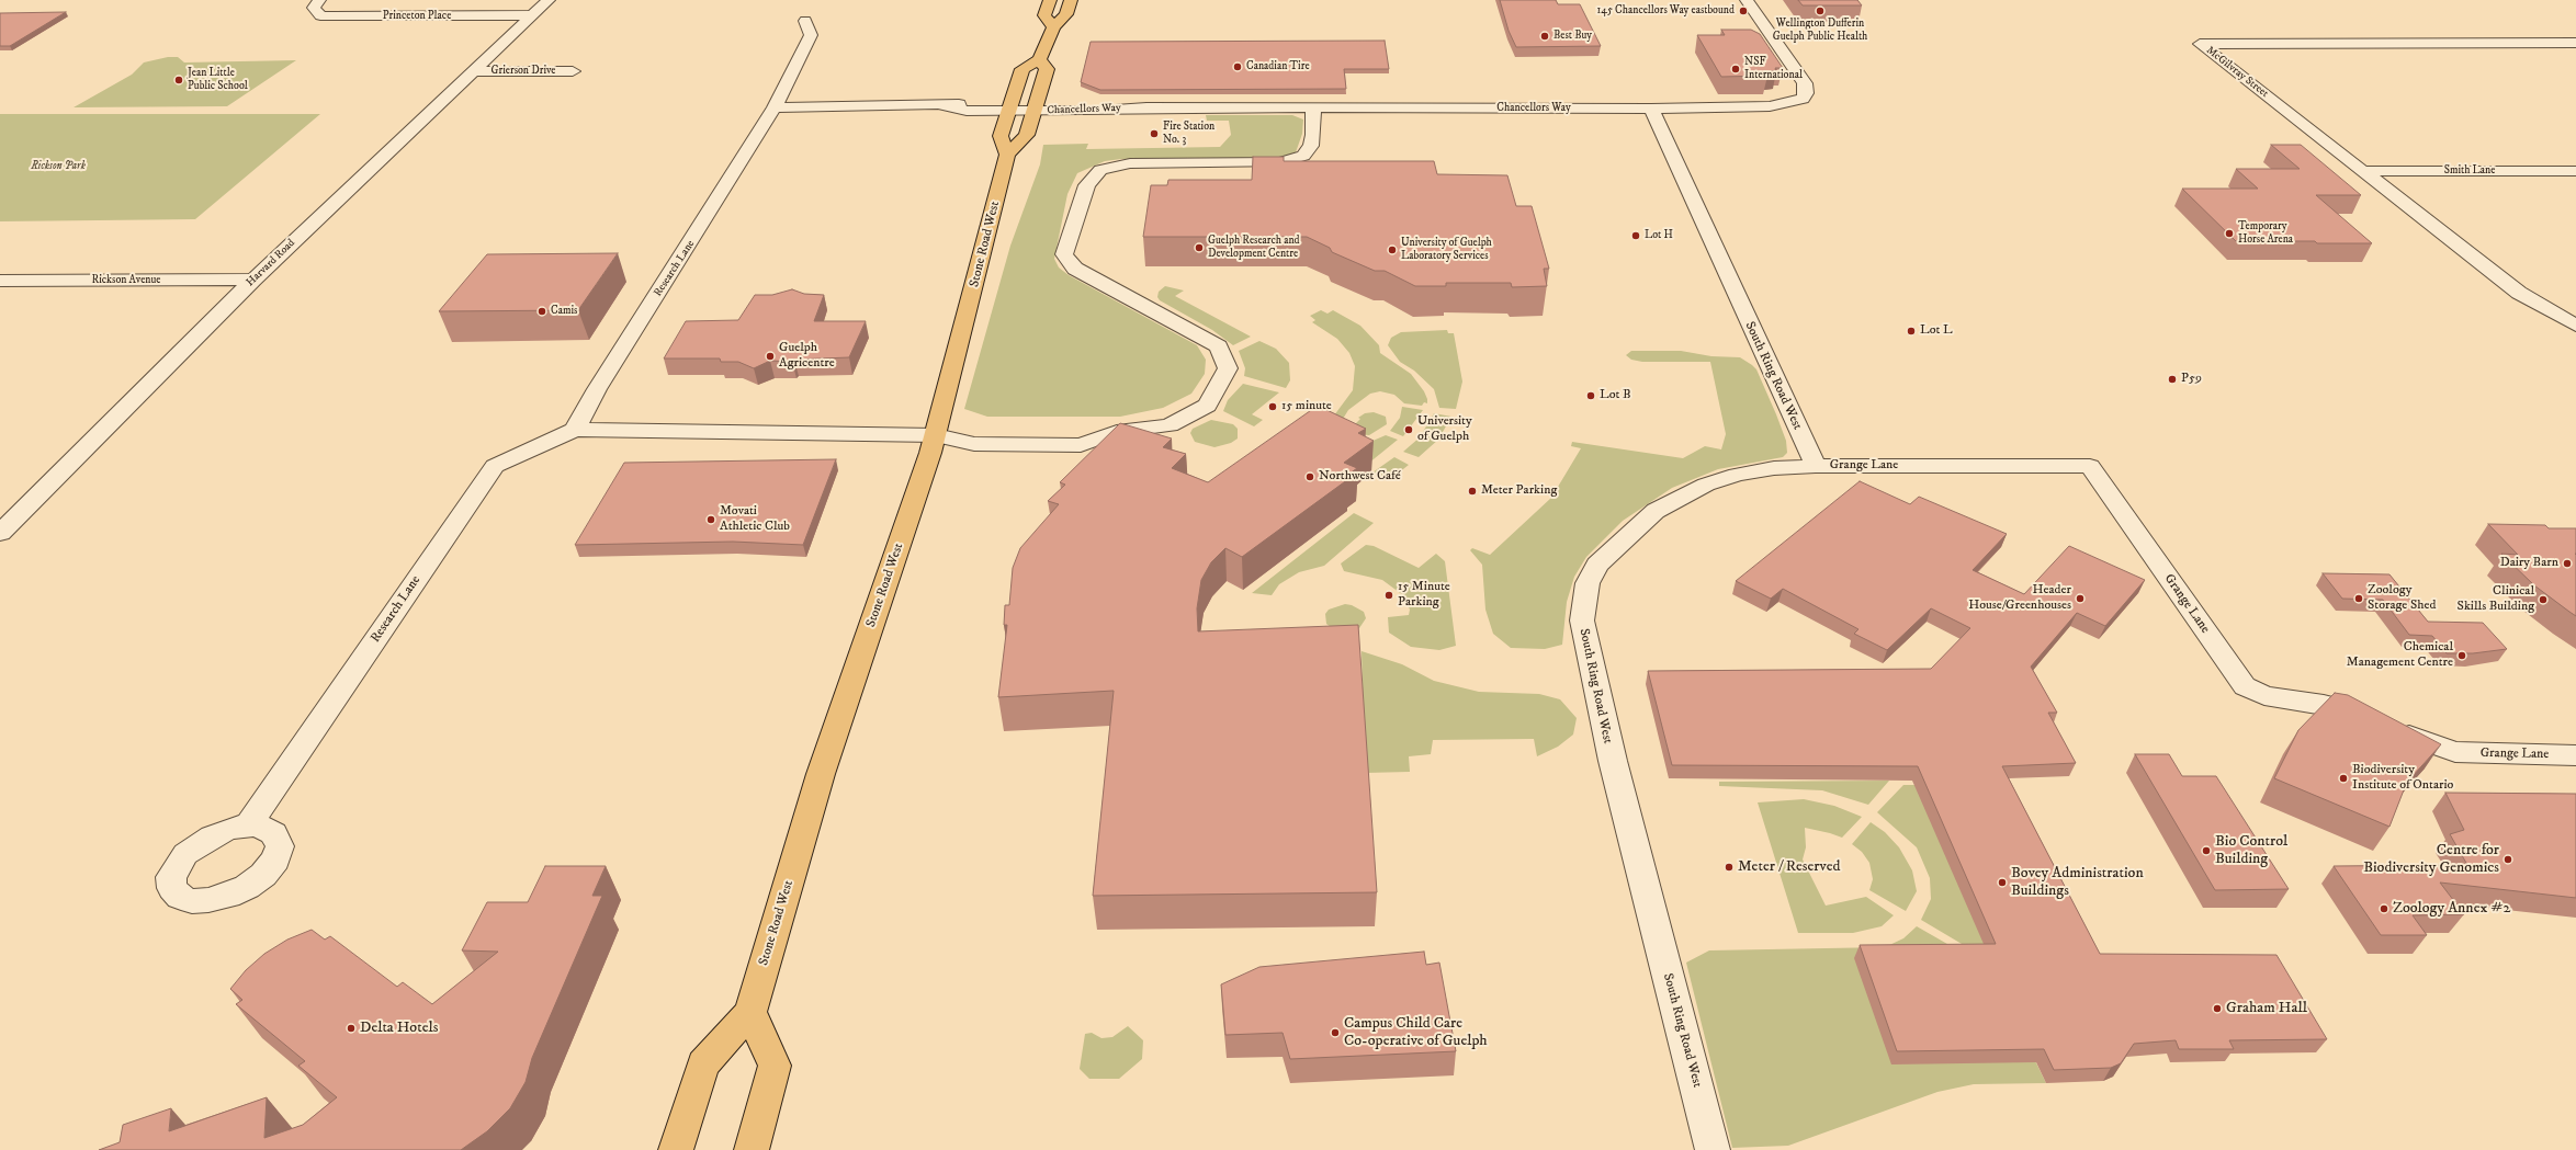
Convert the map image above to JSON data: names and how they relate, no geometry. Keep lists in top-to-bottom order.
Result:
{
  "streets": {
    "main road": ["Stone Road West"],
    "street": [
      "Princeton Place",
      "Grierson Drive",
      "McGilvray Street",
      "Chancellors Way",
      "Smith Lane",
      "Harvard Road",
      "Research Lane",
      "Rickson Avenue",
      "South Ring Road West",
      "Grange Lane"
    ]
  },
  "crossings": [
    ["Princeton Place", "Harvard Road"],
    ["Grierson Drive", "Harvard Road"],
    ["McGilvray Street", "Smith Lane"],
    ["Chancellors Way", "Stone Road West"],
    ["Chancellors Way", "Research Lane"],
    ["Chancellors Way", "South Ring Road West"],
    ["Stone Road West", "Research Lane"],
    ["Harvard Road", "Rickson Avenue"],
    ["South Ring Road West", "Grange Lane"]
  ],
  "parks": ["Rickson Park"],
  "places": [
    "145 Chancellors Way eastbound",
    "Wellington Dufferin Guelph Public Health",
    "Best Buy",
    "Canadian Tire",
    "NSF International",
    "Jean Little Public School",
    "Fire Station No. 3",
    "Temporary Horse Arena",
    "Lot H",
    "Guelph Research and Development Centre",
    "University of Guelph Laboratory Services",
    "Camis",
    "Lot L",
    "Guelph Agricentre",
    "P59",
    "Lot B",
    "15 minute",
    "University of Guelph",
    "Northwest Café",
    "Meter Parking",
    "Movati Athletic Club",
    "Dairy Barn",
    "15 Minute Parking",
    "Header House/Greenhouses",
    "Zoology Storage Shed",
    "Clinical Skills Building",
    "Chemical Management Centre",
    "Biodiversity Institute of Ontario",
    "Bio Control Building",
    "Centre for Biodiversity Genomics",
    "Meter / Reserved",
    "Bovey Administration Buildings",
    "Zoology Annex #2",
    "Graham Hall",
    "Delta Hotels",
    "Campus Child Care Co-operative of Guelph"
  ]
}
